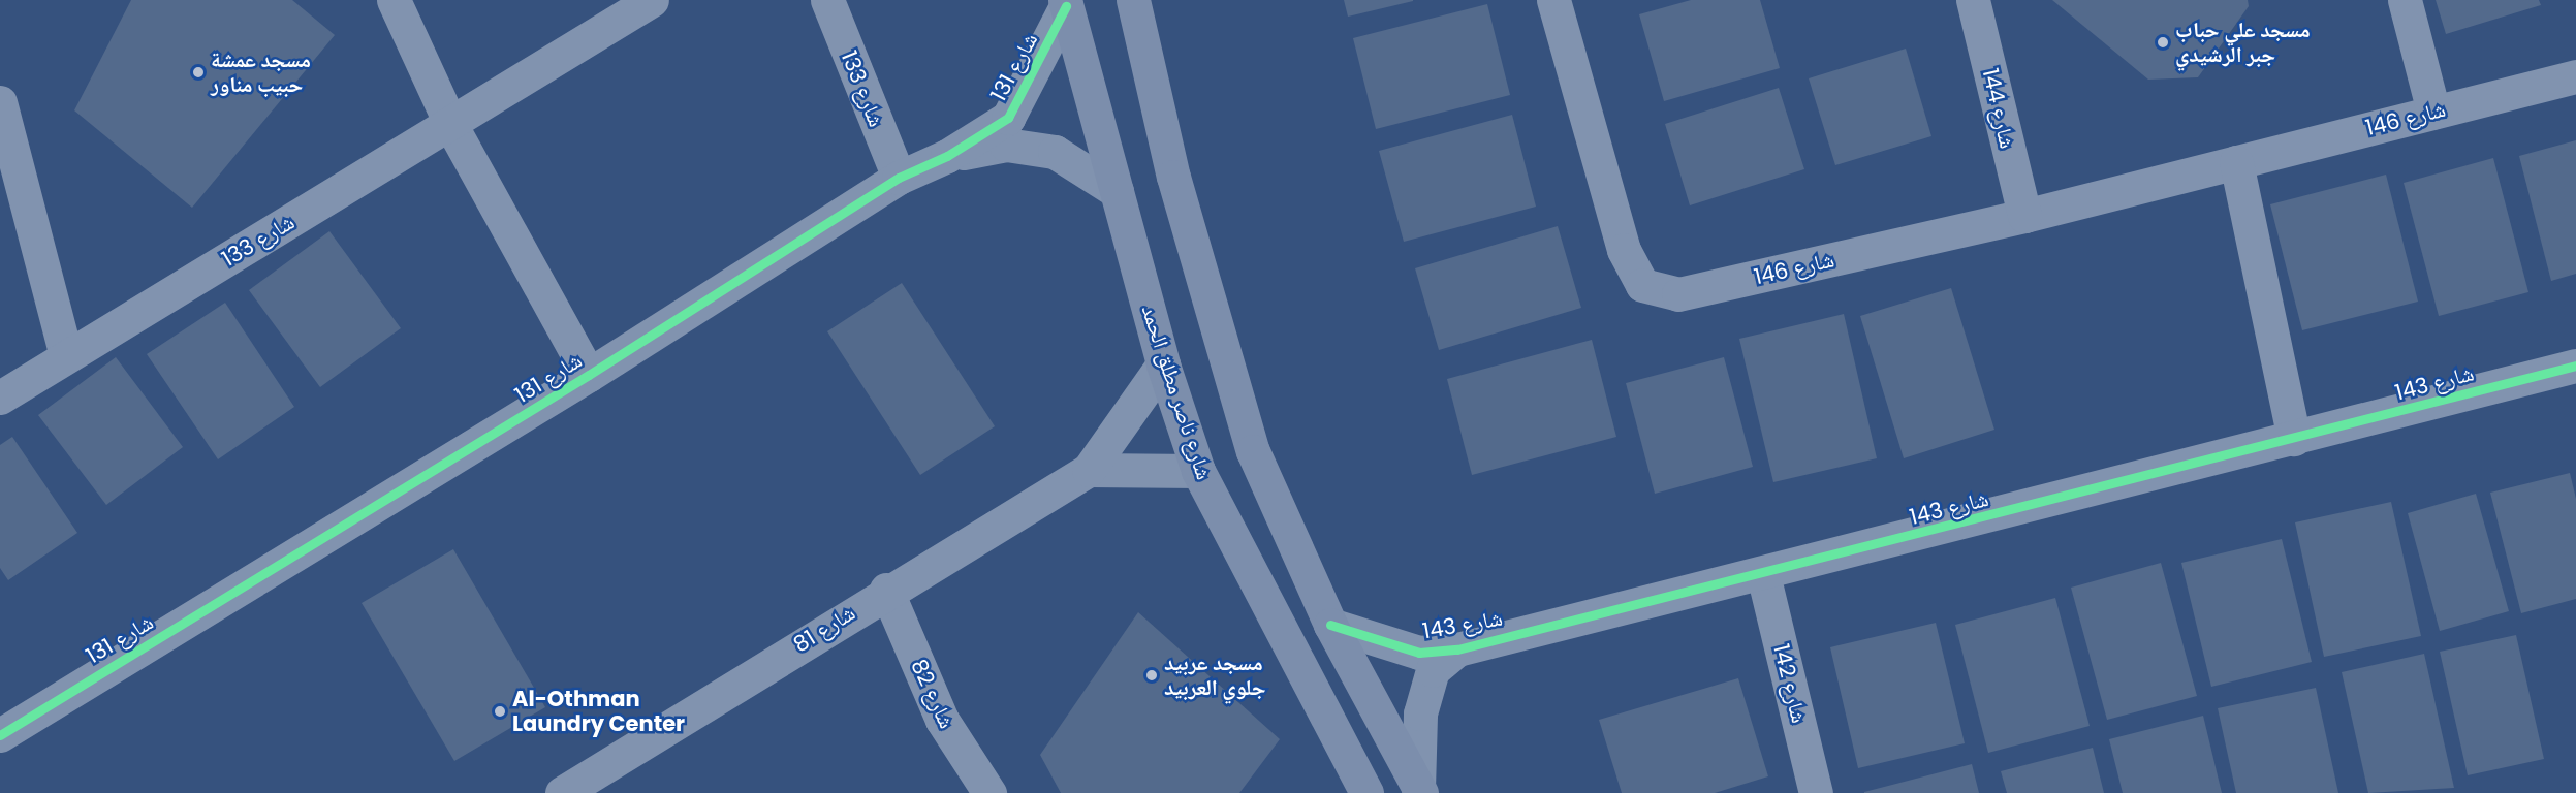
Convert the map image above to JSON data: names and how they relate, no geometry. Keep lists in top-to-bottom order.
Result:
{
  "streets": {
    "street": [
      "شارع 131",
      "شارع 133",
      "شارع 144",
      "شارع 146",
      "شارع 143",
      "شارع ناصر مطلق الحمد",
      "شارع 81",
      "شارع 142",
      "شارع 82"
    ]
  },
  "crossings": [
    ["شارع 131", "شارع 133"],
    ["شارع 131", "شارع ناصر مطلق الحمد"],
    ["شارع 144", "شارع 146"],
    ["شارع 143", "شارع 142"],
    ["شارع ناصر مطلق الحمد", "شارع 81"],
    ["شارع 81", "شارع 82"]
  ],
  "places": [
    "مسجد علي حباب جبر الرشيدي",
    "مسجد عمشة حبيب مناور",
    "مسجد عربيد جلوي العربيد",
    "Al-Othman Laundry Center"
  ]
}
